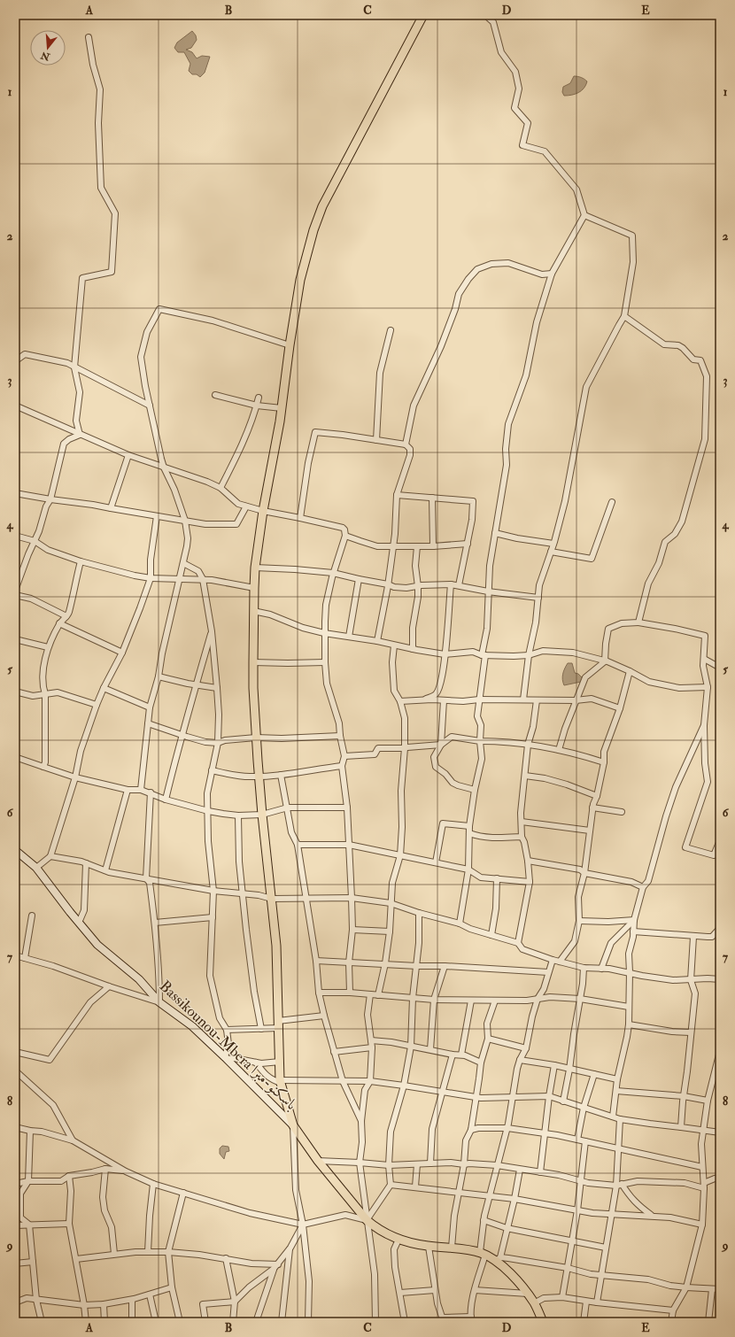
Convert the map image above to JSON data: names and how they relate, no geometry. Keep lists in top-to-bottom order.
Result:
{
  "streets": {
    "main road": ["Bassikounou-Mbera باسكنو-مبرا"]
  },
  "north": "bottom",
  "grid": {
    "columns": [
      "A",
      "B",
      "C",
      "D",
      "E"
    ],
    "rows": [
      "1",
      "2",
      "3",
      "4",
      "5",
      "6",
      "7",
      "8",
      "9"
    ]
  }
}
